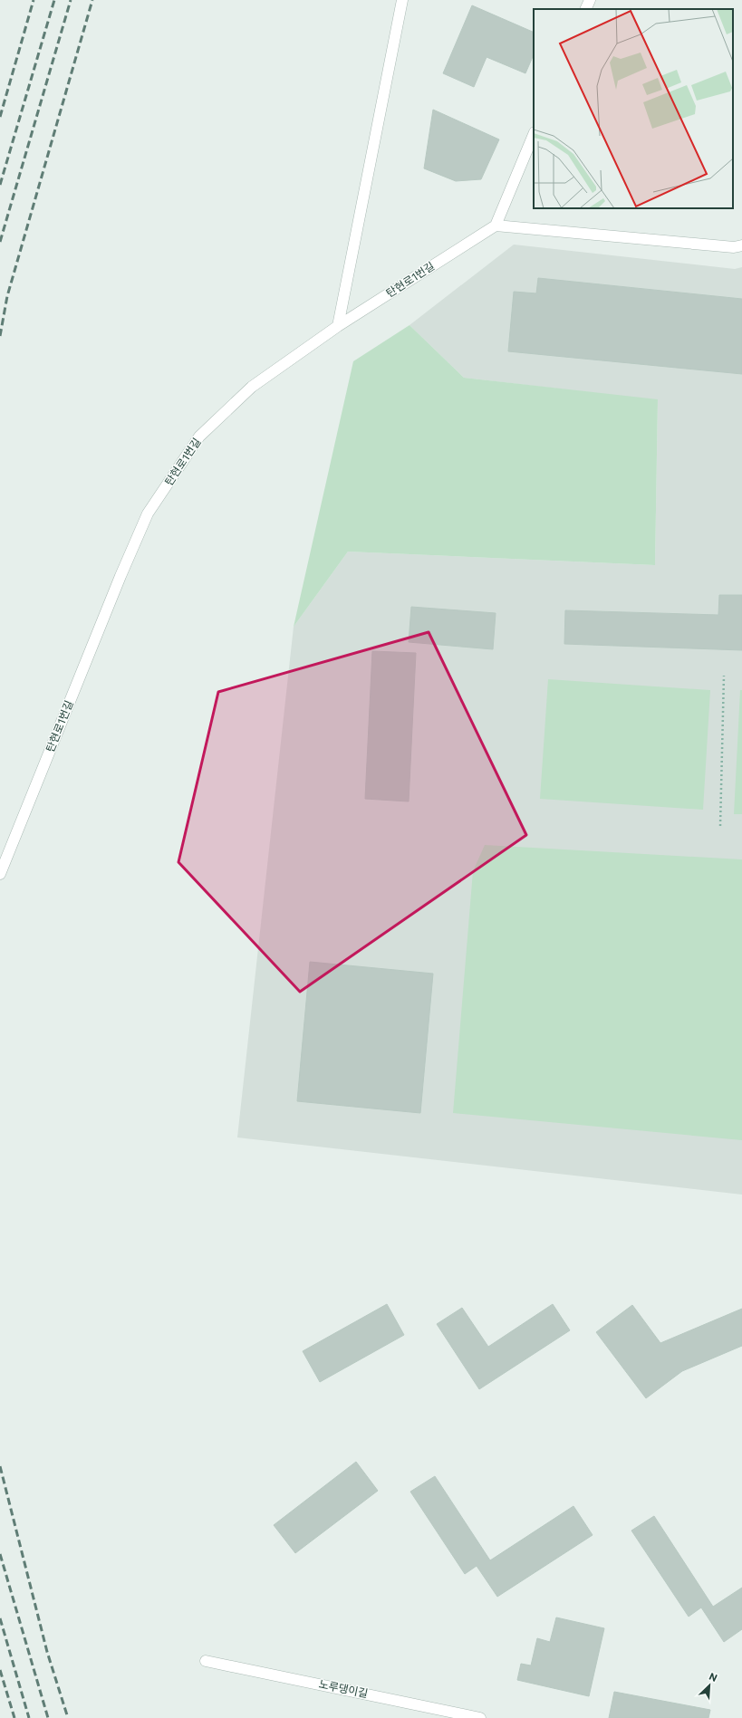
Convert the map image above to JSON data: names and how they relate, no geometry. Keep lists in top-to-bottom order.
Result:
{
  "streets": {
    "street": ["탄현로1번길", "노루댕이길"]
  },
  "north": "top right"
}
